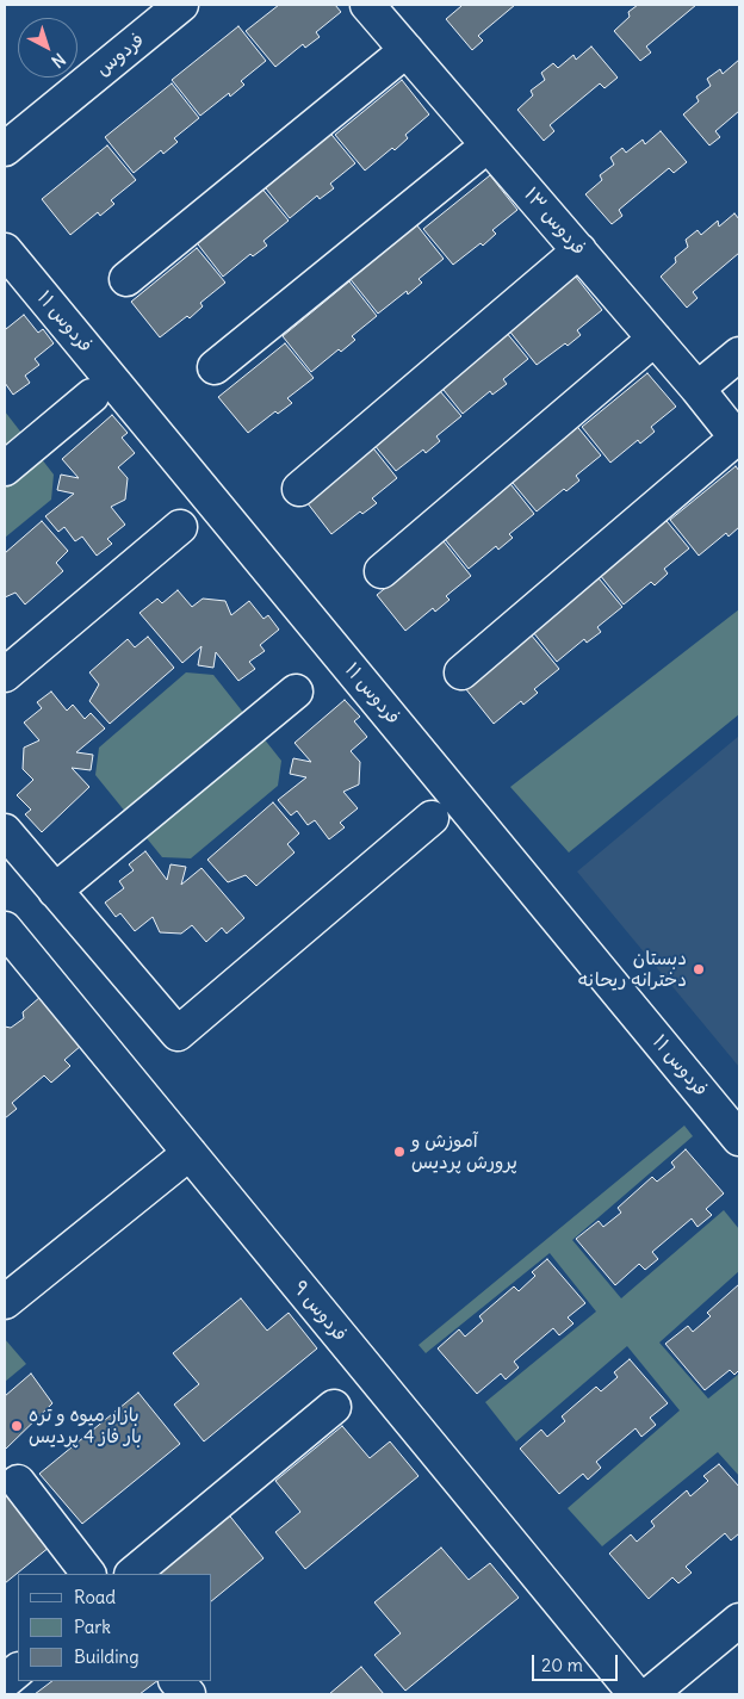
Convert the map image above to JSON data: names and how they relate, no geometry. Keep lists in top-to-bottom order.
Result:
{
  "streets": {
    "street": [
      "فردوس",
      "فردوس ۱۳",
      "فردوس ۱۱",
      "فردوس ۹"
    ]
  },
  "places": ["دبستان دخترانه ریحانه", "آموزش و پرورش پردیس", "بازار میوه و تره بار فاز 4 پردیس"],
  "legend": ["Road", "Park", "Building"],
  "scale_bar": "20 m",
  "north": "bottom right"
}
